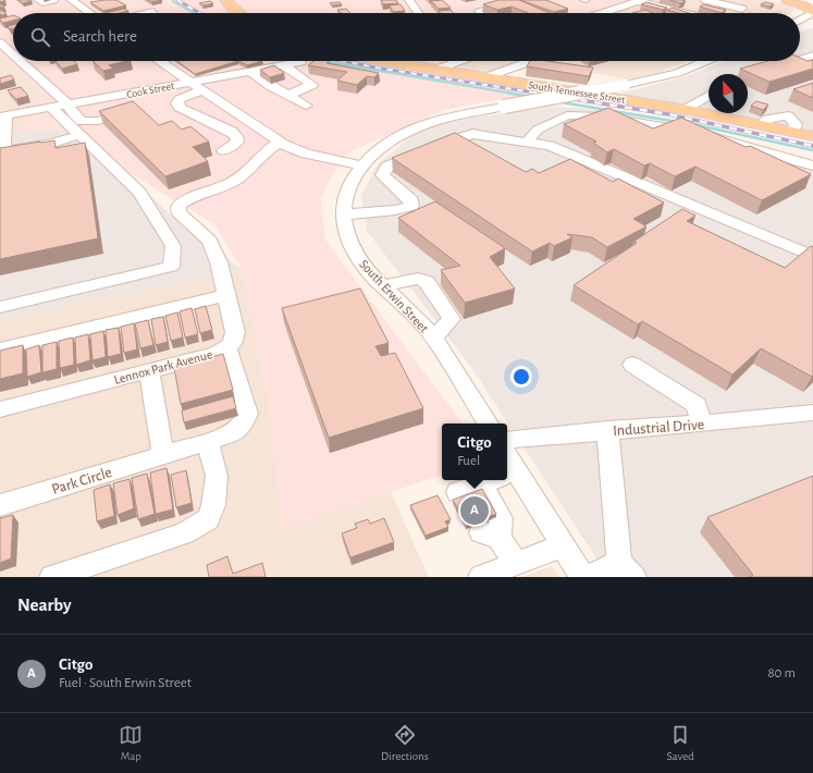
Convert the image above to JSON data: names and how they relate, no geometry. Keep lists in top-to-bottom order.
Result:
{
  "streets": {
    "main road": ["South Tennessee Street"],
    "street": [
      "Cook Street",
      "South Erwin Street",
      "Lennox Park Avenue",
      "Industrial Drive",
      "Park Circle"
    ]
  },
  "north": "top",
  "page": {
    "search": "Search here",
    "popup": ["Citgo", "Fuel"],
    "pins": "A",
    "heading": "Nearby",
    "list": [
      {
        "mark": "A",
        "name": "Citgo",
        "note": "Fuel · South Erwin Street",
        "value": "80 m"
      }
    ],
    "nav": ["Map", "Directions", "Saved"]
  }
}
